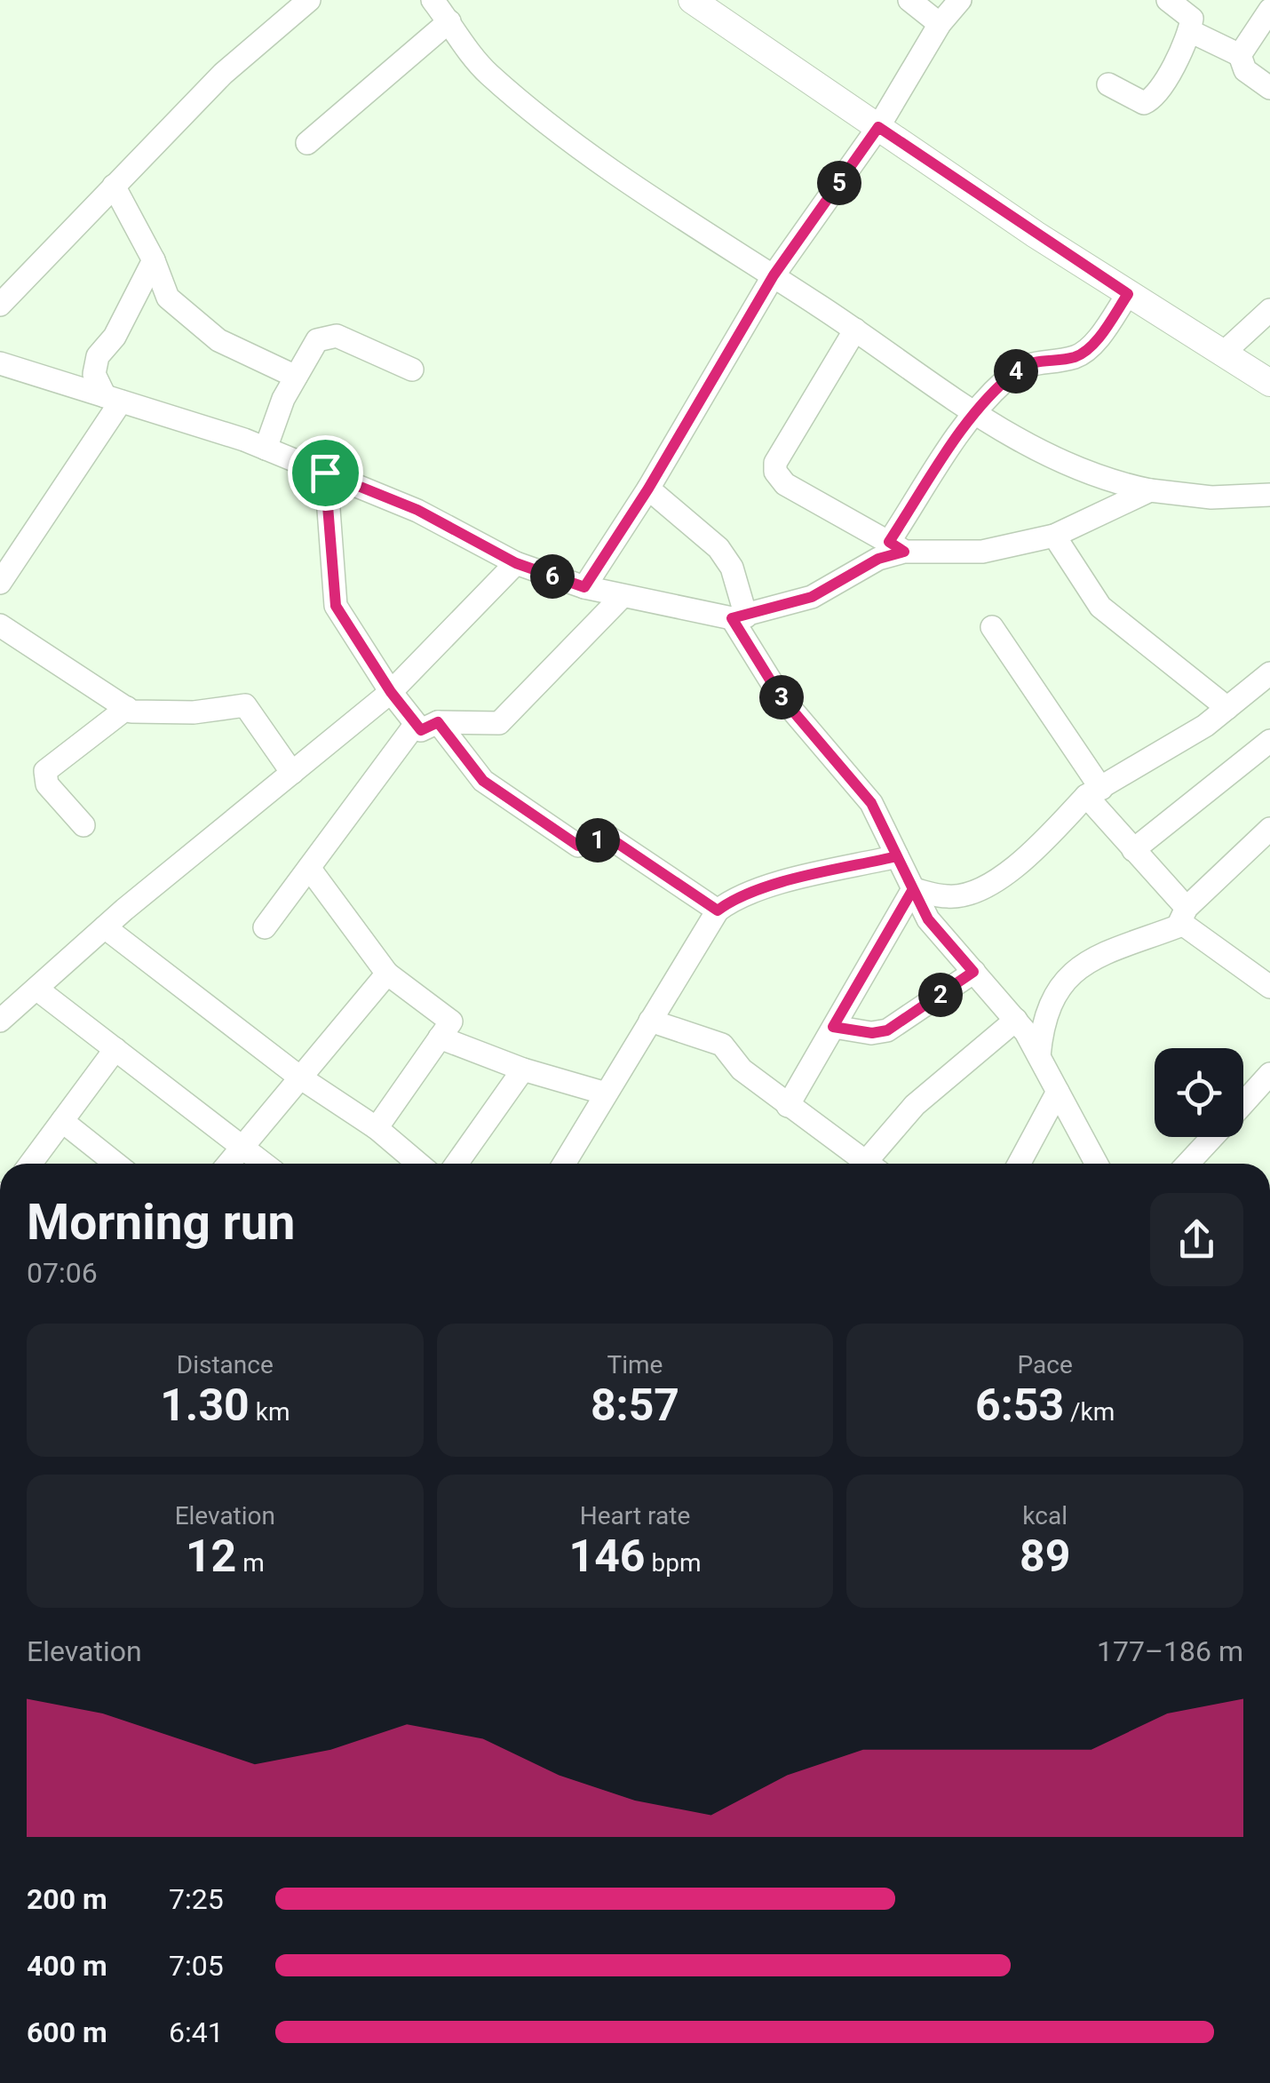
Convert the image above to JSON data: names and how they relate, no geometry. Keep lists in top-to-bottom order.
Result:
{
  "page": {
    "pins": [
      "5",
      "4",
      "6",
      "3",
      "1",
      "2"
    ],
    "heading": ["Morning run", "07:06"],
    "stats": [
      ["Distance", "1.30 km"],
      ["Time", "8:57"],
      ["Pace", "6:53 /km"],
      ["Elevation", "12 m"],
      ["Heart rate", "146 bpm"],
      ["kcal", "89"]
    ],
    "chart": ["Elevation", "177–186 m"],
    "list": [
      {
        "name": "200 m",
        "note": "7:25"
      },
      {
        "name": "400 m",
        "note": "7:05"
      },
      {
        "name": "600 m",
        "note": "6:41"
      }
    ]
  }
}
